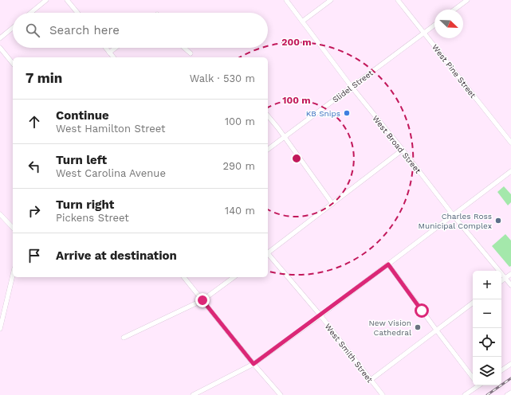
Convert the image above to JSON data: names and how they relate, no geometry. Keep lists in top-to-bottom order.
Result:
{
  "streets": {
    "street": [
      "West Pine Street",
      "Slidel Street",
      "West Broad Street",
      "West Smith Street"
    ]
  },
  "crossings": [
    ["West Pine Street", "Slidel Street"],
    ["Slidel Street", "West Broad Street"]
  ],
  "places": ["KB Snips", "Charles Ross Municipal Complex", "New Vision Cathedral"],
  "north": "bottom right",
  "page": {
    "search": "Search here",
    "heading": ["7 min", "Walk · 530 m"],
    "list": [
      ["Continue", "West Hamilton Street", "100 m"],
      ["Turn left", "West Carolina Avenue", "290 m"],
      ["Turn right", "Pickens Street", "140 m"],
      "Arrive at destination"
    ],
    "map_buttons": ["+", "−"]
  },
  "rings": ["200 m", "100 m"]
}
